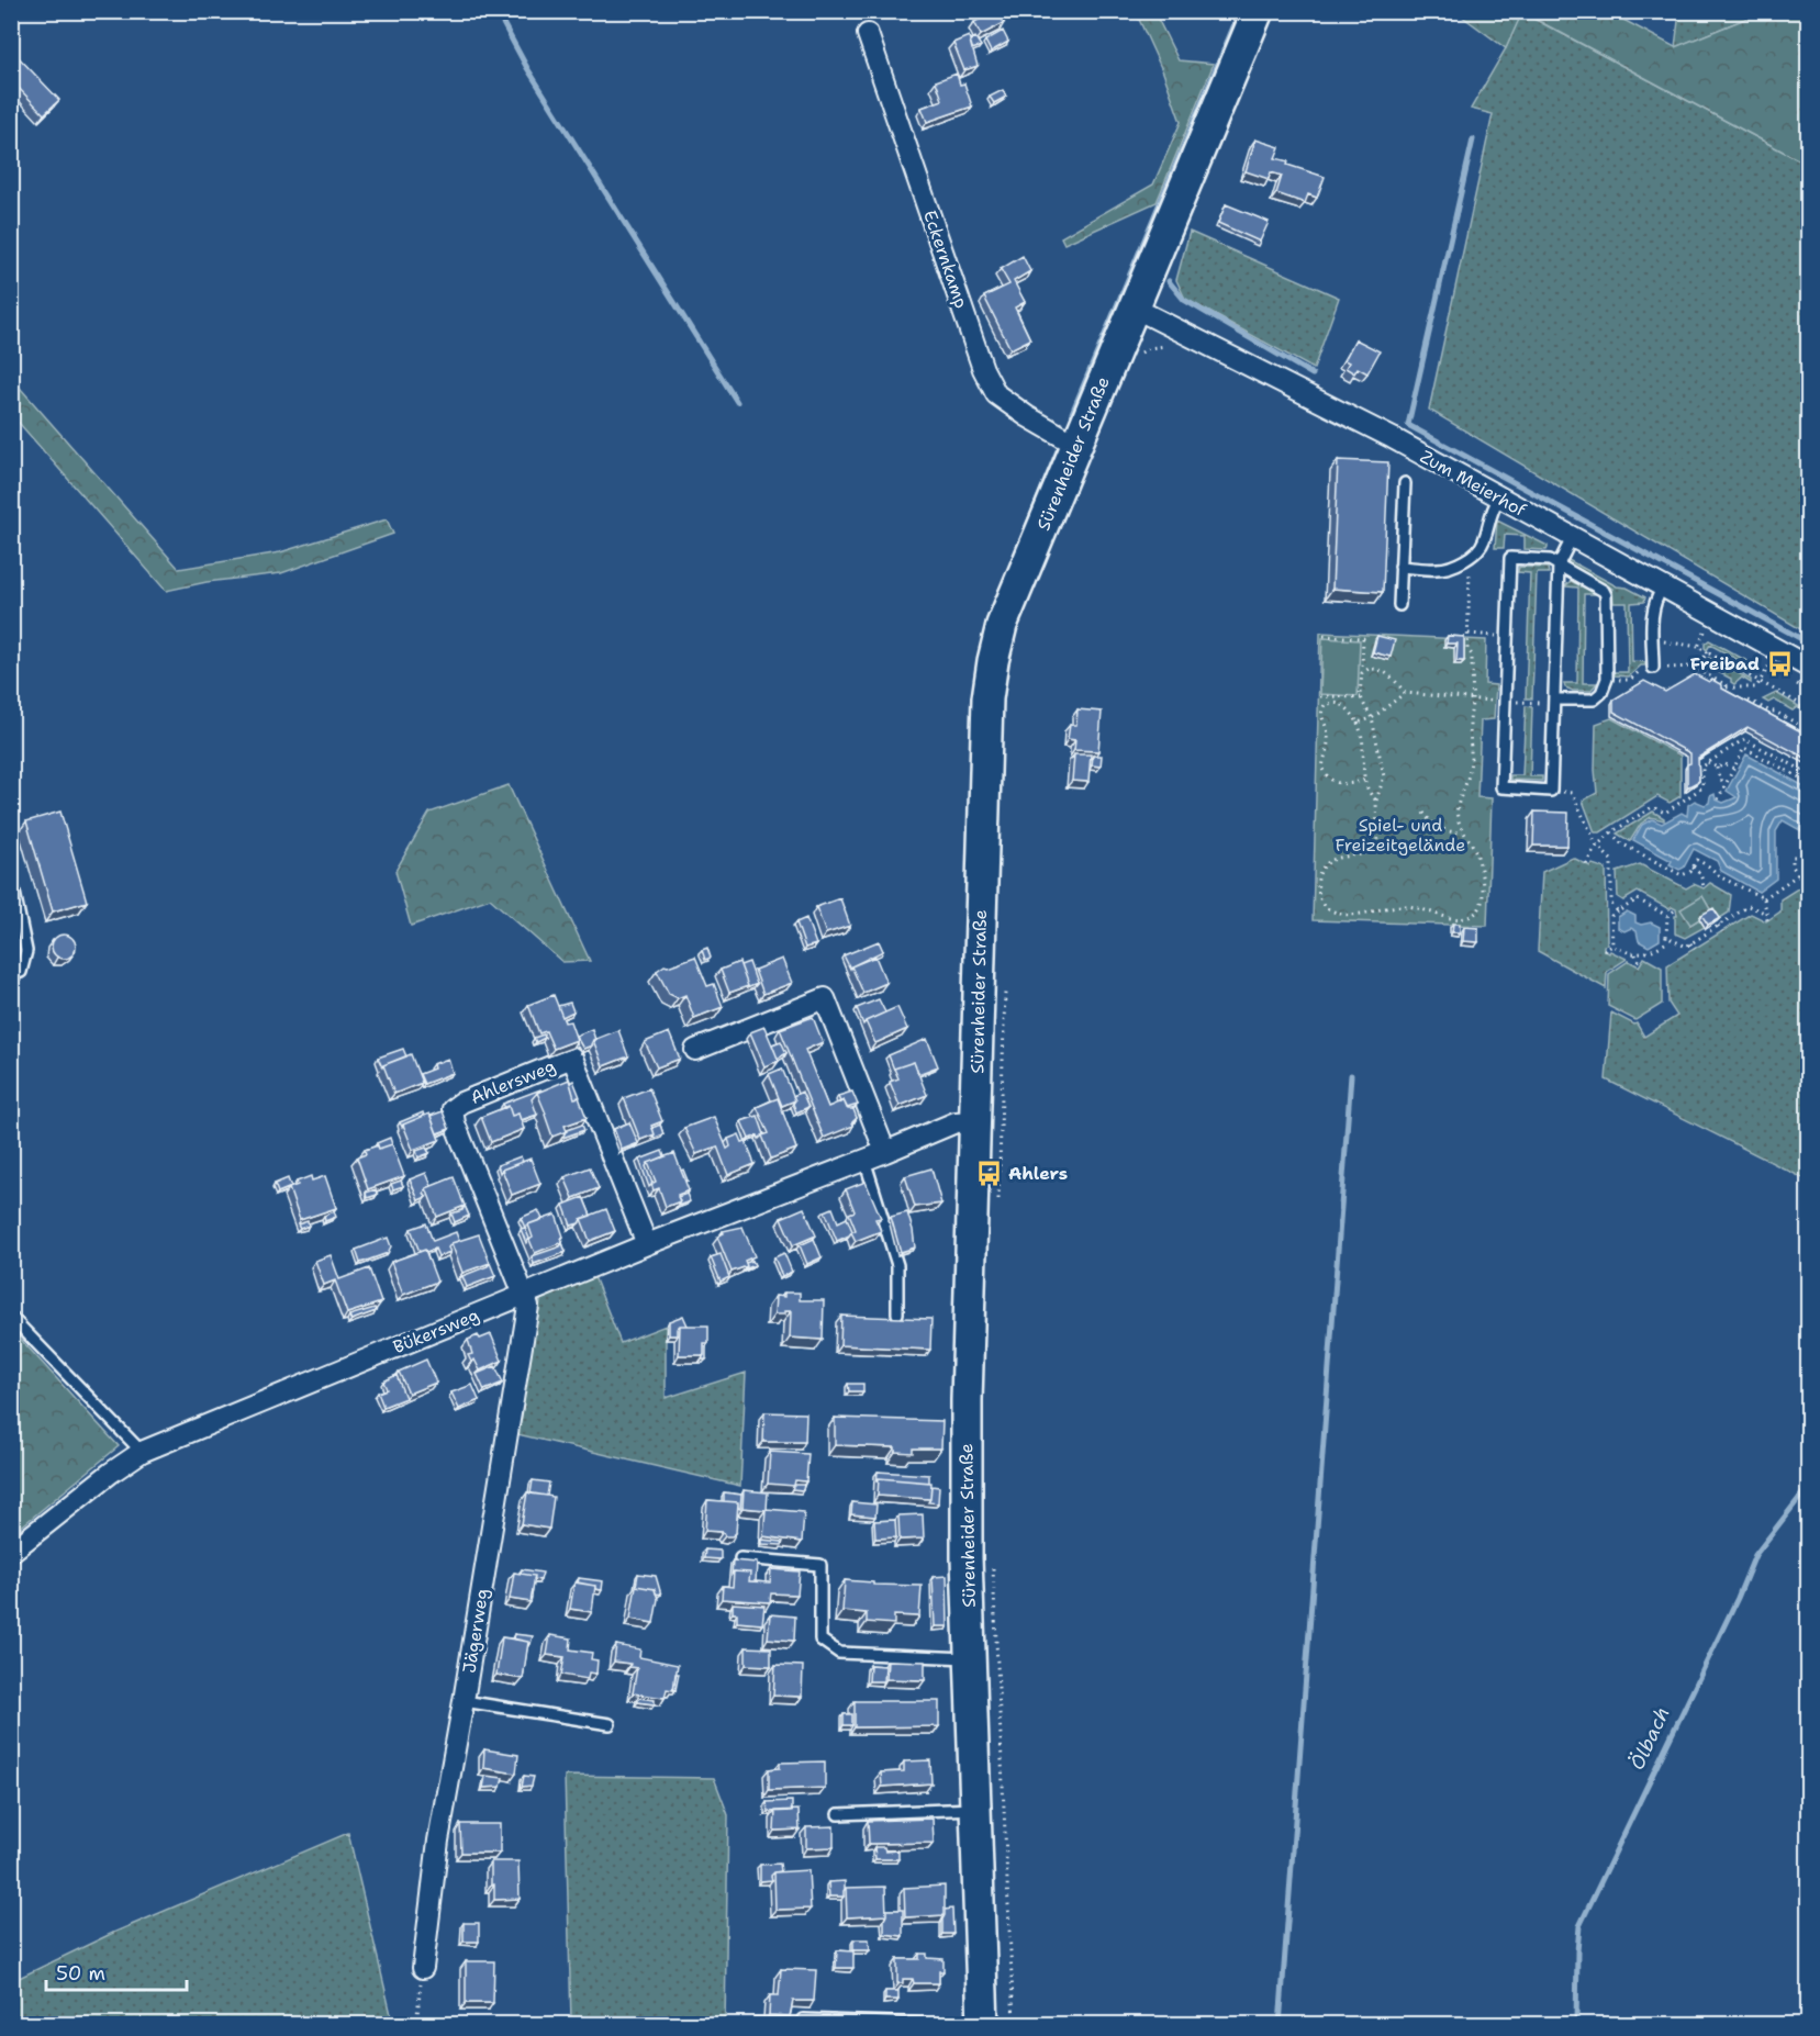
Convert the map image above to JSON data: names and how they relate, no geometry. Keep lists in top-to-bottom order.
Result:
{
  "streets": {
    "main road": ["Sürenheider Straße"],
    "street": [
      "Eckernkamp",
      "Zum Meierhof",
      "Ahlersweg",
      "Bükersweg",
      "Jägerweg"
    ]
  },
  "crossings": [
    ["Eckernkamp", "Sürenheider Straße"],
    ["Sürenheider Straße", "Zum Meierhof"],
    ["Sürenheider Straße", "Bükersweg"],
    ["Ahlersweg", "Bükersweg"],
    ["Ahlersweg", "Jägerweg"],
    ["Bükersweg", "Jägerweg"]
  ],
  "water": ["Ölbach"],
  "parks": ["Spiel- und Freizeitgelände"],
  "places": {
    "bus stop": ["Freibad", "Ahlers"]
  },
  "scale_bar": "50 m"
}
